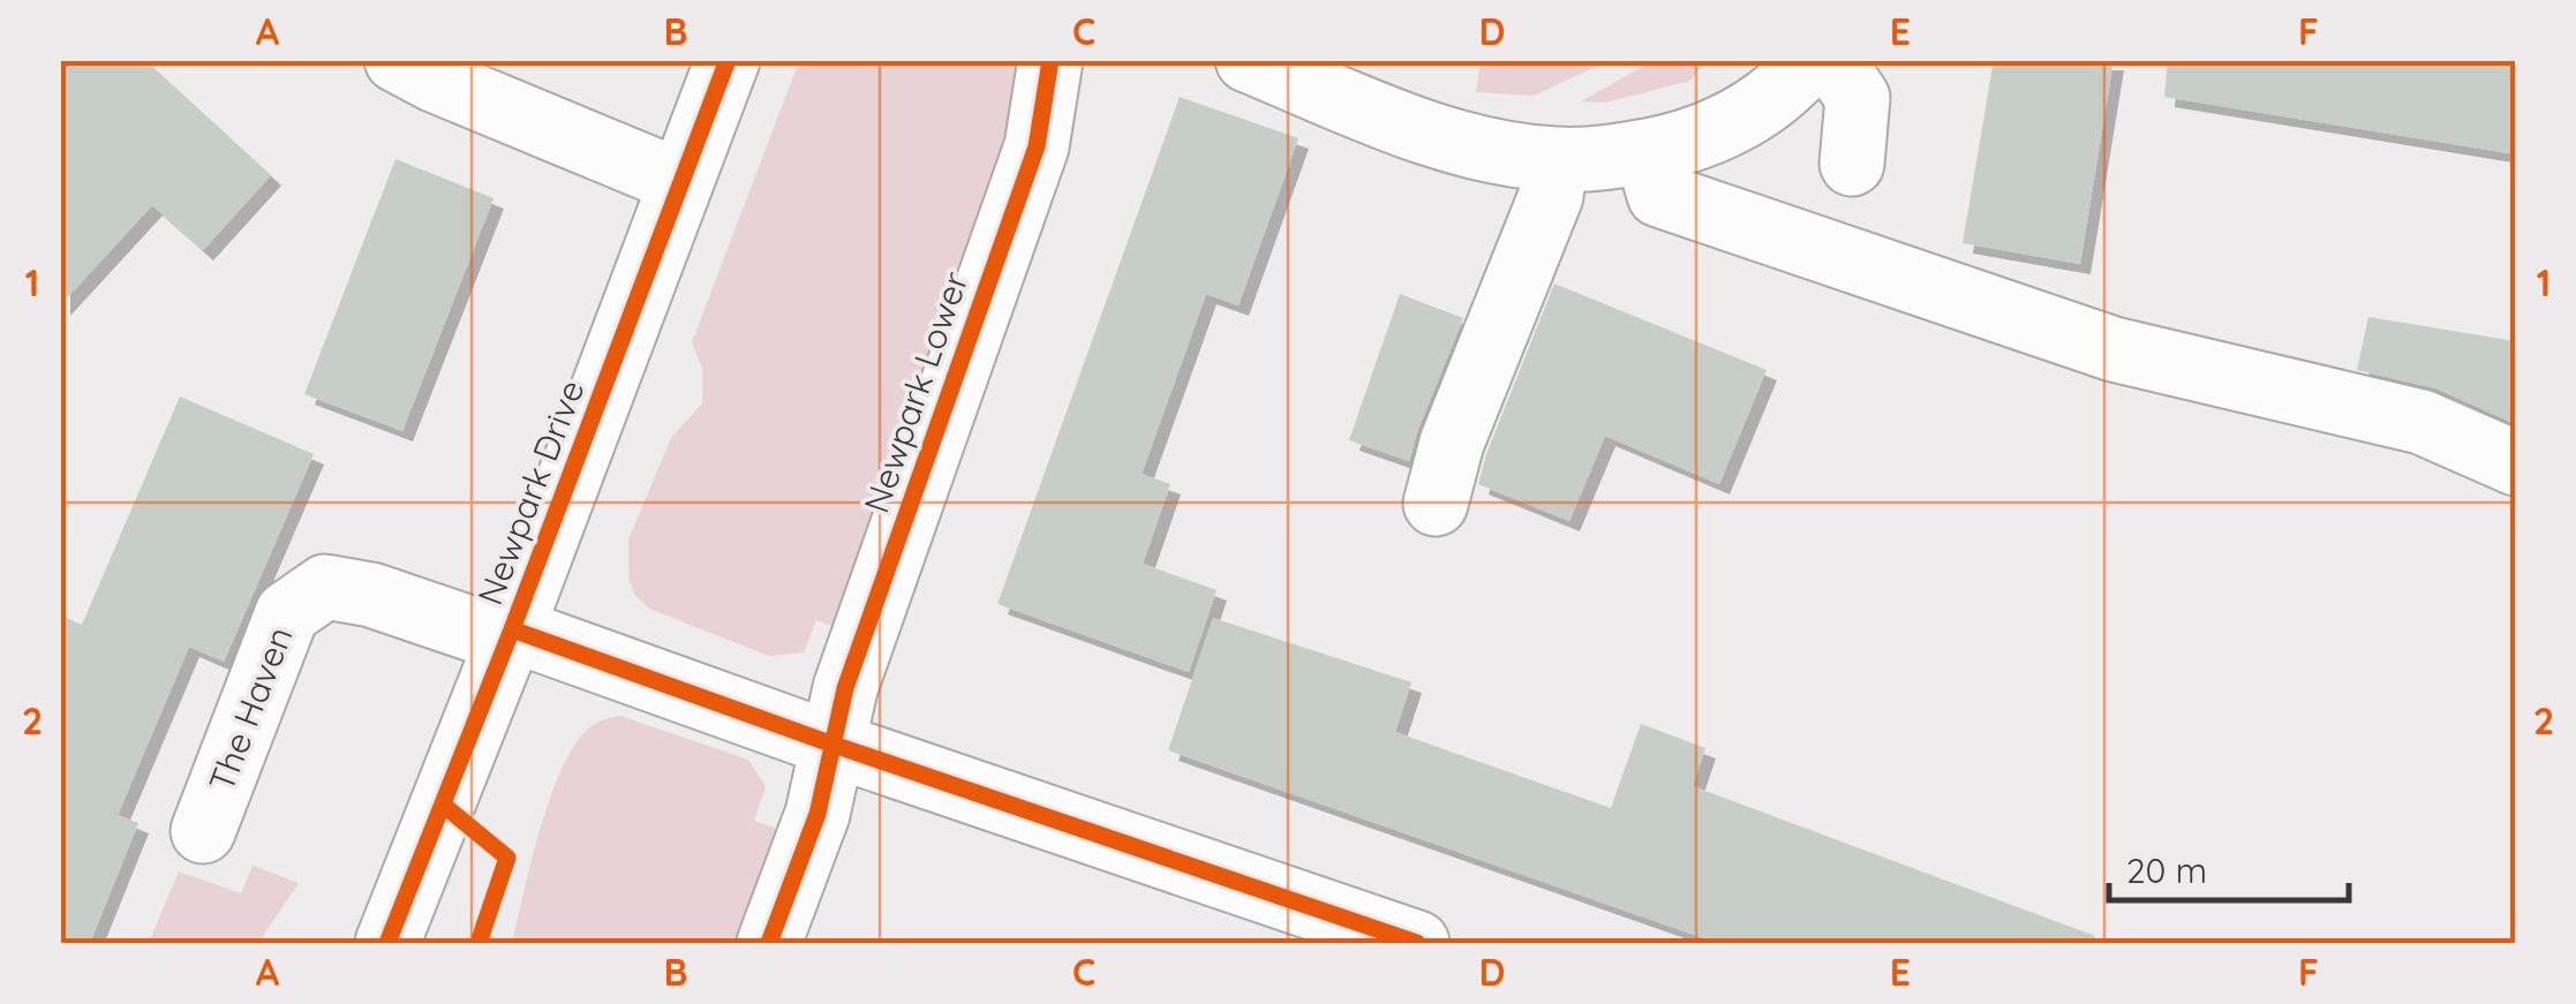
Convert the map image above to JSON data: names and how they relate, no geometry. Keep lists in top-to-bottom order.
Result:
{
  "streets": {
    "street": ["Newpark Lower", "Newpark Drive", "The Haven"]
  },
  "crossings": [
    ["Newpark Drive", "The Haven"]
  ],
  "scale_bar": "20 m",
  "grid": {
    "columns": [
      "A",
      "B",
      "C",
      "D",
      "E",
      "F"
    ],
    "rows": ["1", "2"]
  }
}
